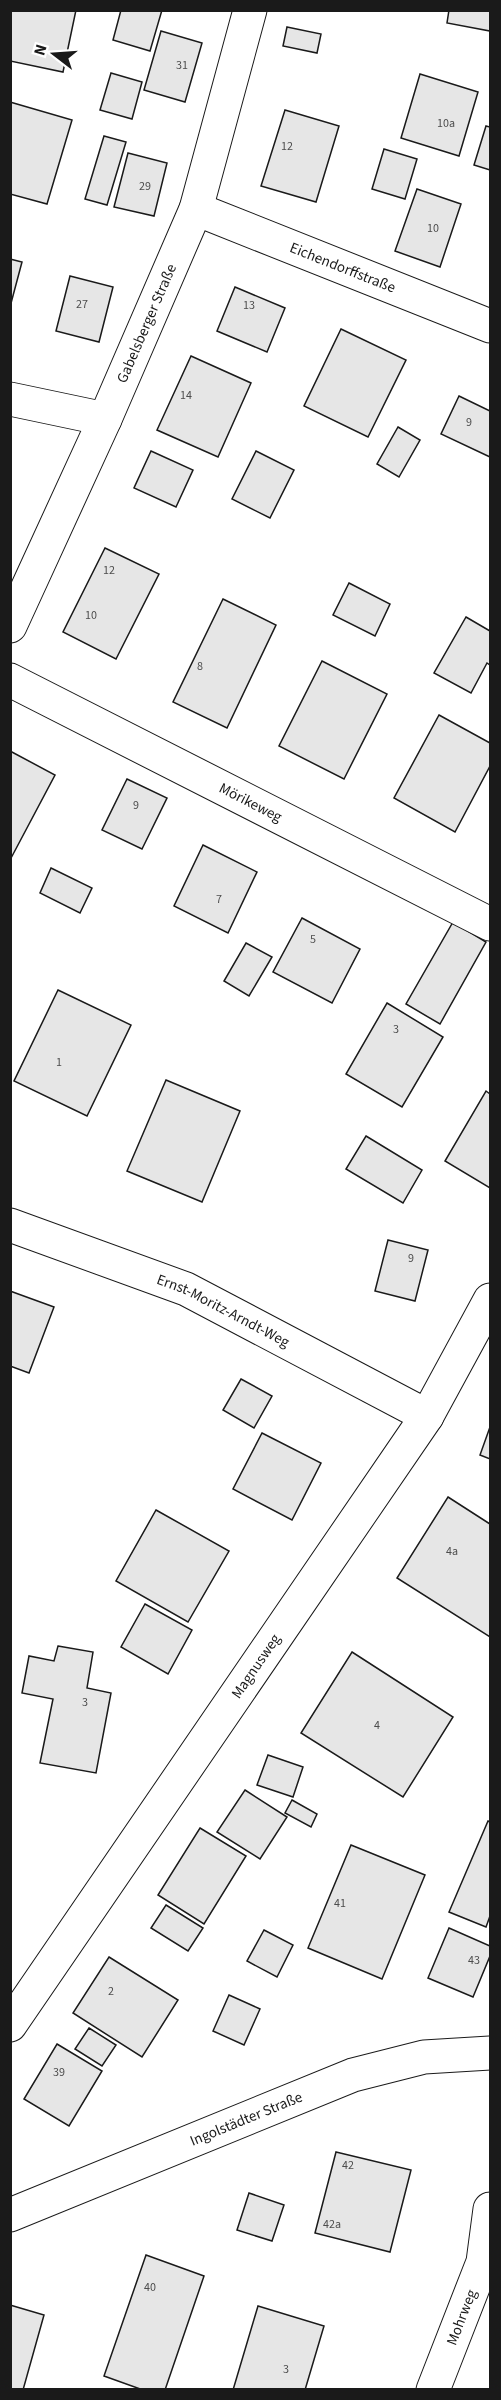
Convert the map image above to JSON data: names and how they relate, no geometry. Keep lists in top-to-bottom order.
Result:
{
  "streets": {
    "street": [
      "Eichendorffstraße",
      "Gabelsberger Straße",
      "Mörikeweg",
      "Ernst-Moritz-Arndt-Weg",
      "Magnusweg",
      "Ingolstädter Straße",
      "Mohrweg"
    ]
  },
  "crossings": [
    ["Eichendorffstraße", "Gabelsberger Straße"],
    ["Ernst-Moritz-Arndt-Weg", "Magnusweg"]
  ],
  "house_numbers": [
    "31",
    "10a",
    "12",
    "29",
    "10",
    "27",
    "13",
    "14",
    "9",
    "12",
    "10",
    "8",
    "9",
    "7",
    "5",
    "3",
    "1",
    "9",
    "4a",
    "3",
    "4",
    "41",
    "43",
    "2",
    "39",
    "42",
    "42a",
    "40",
    "3"
  ],
  "north": "left"
}
